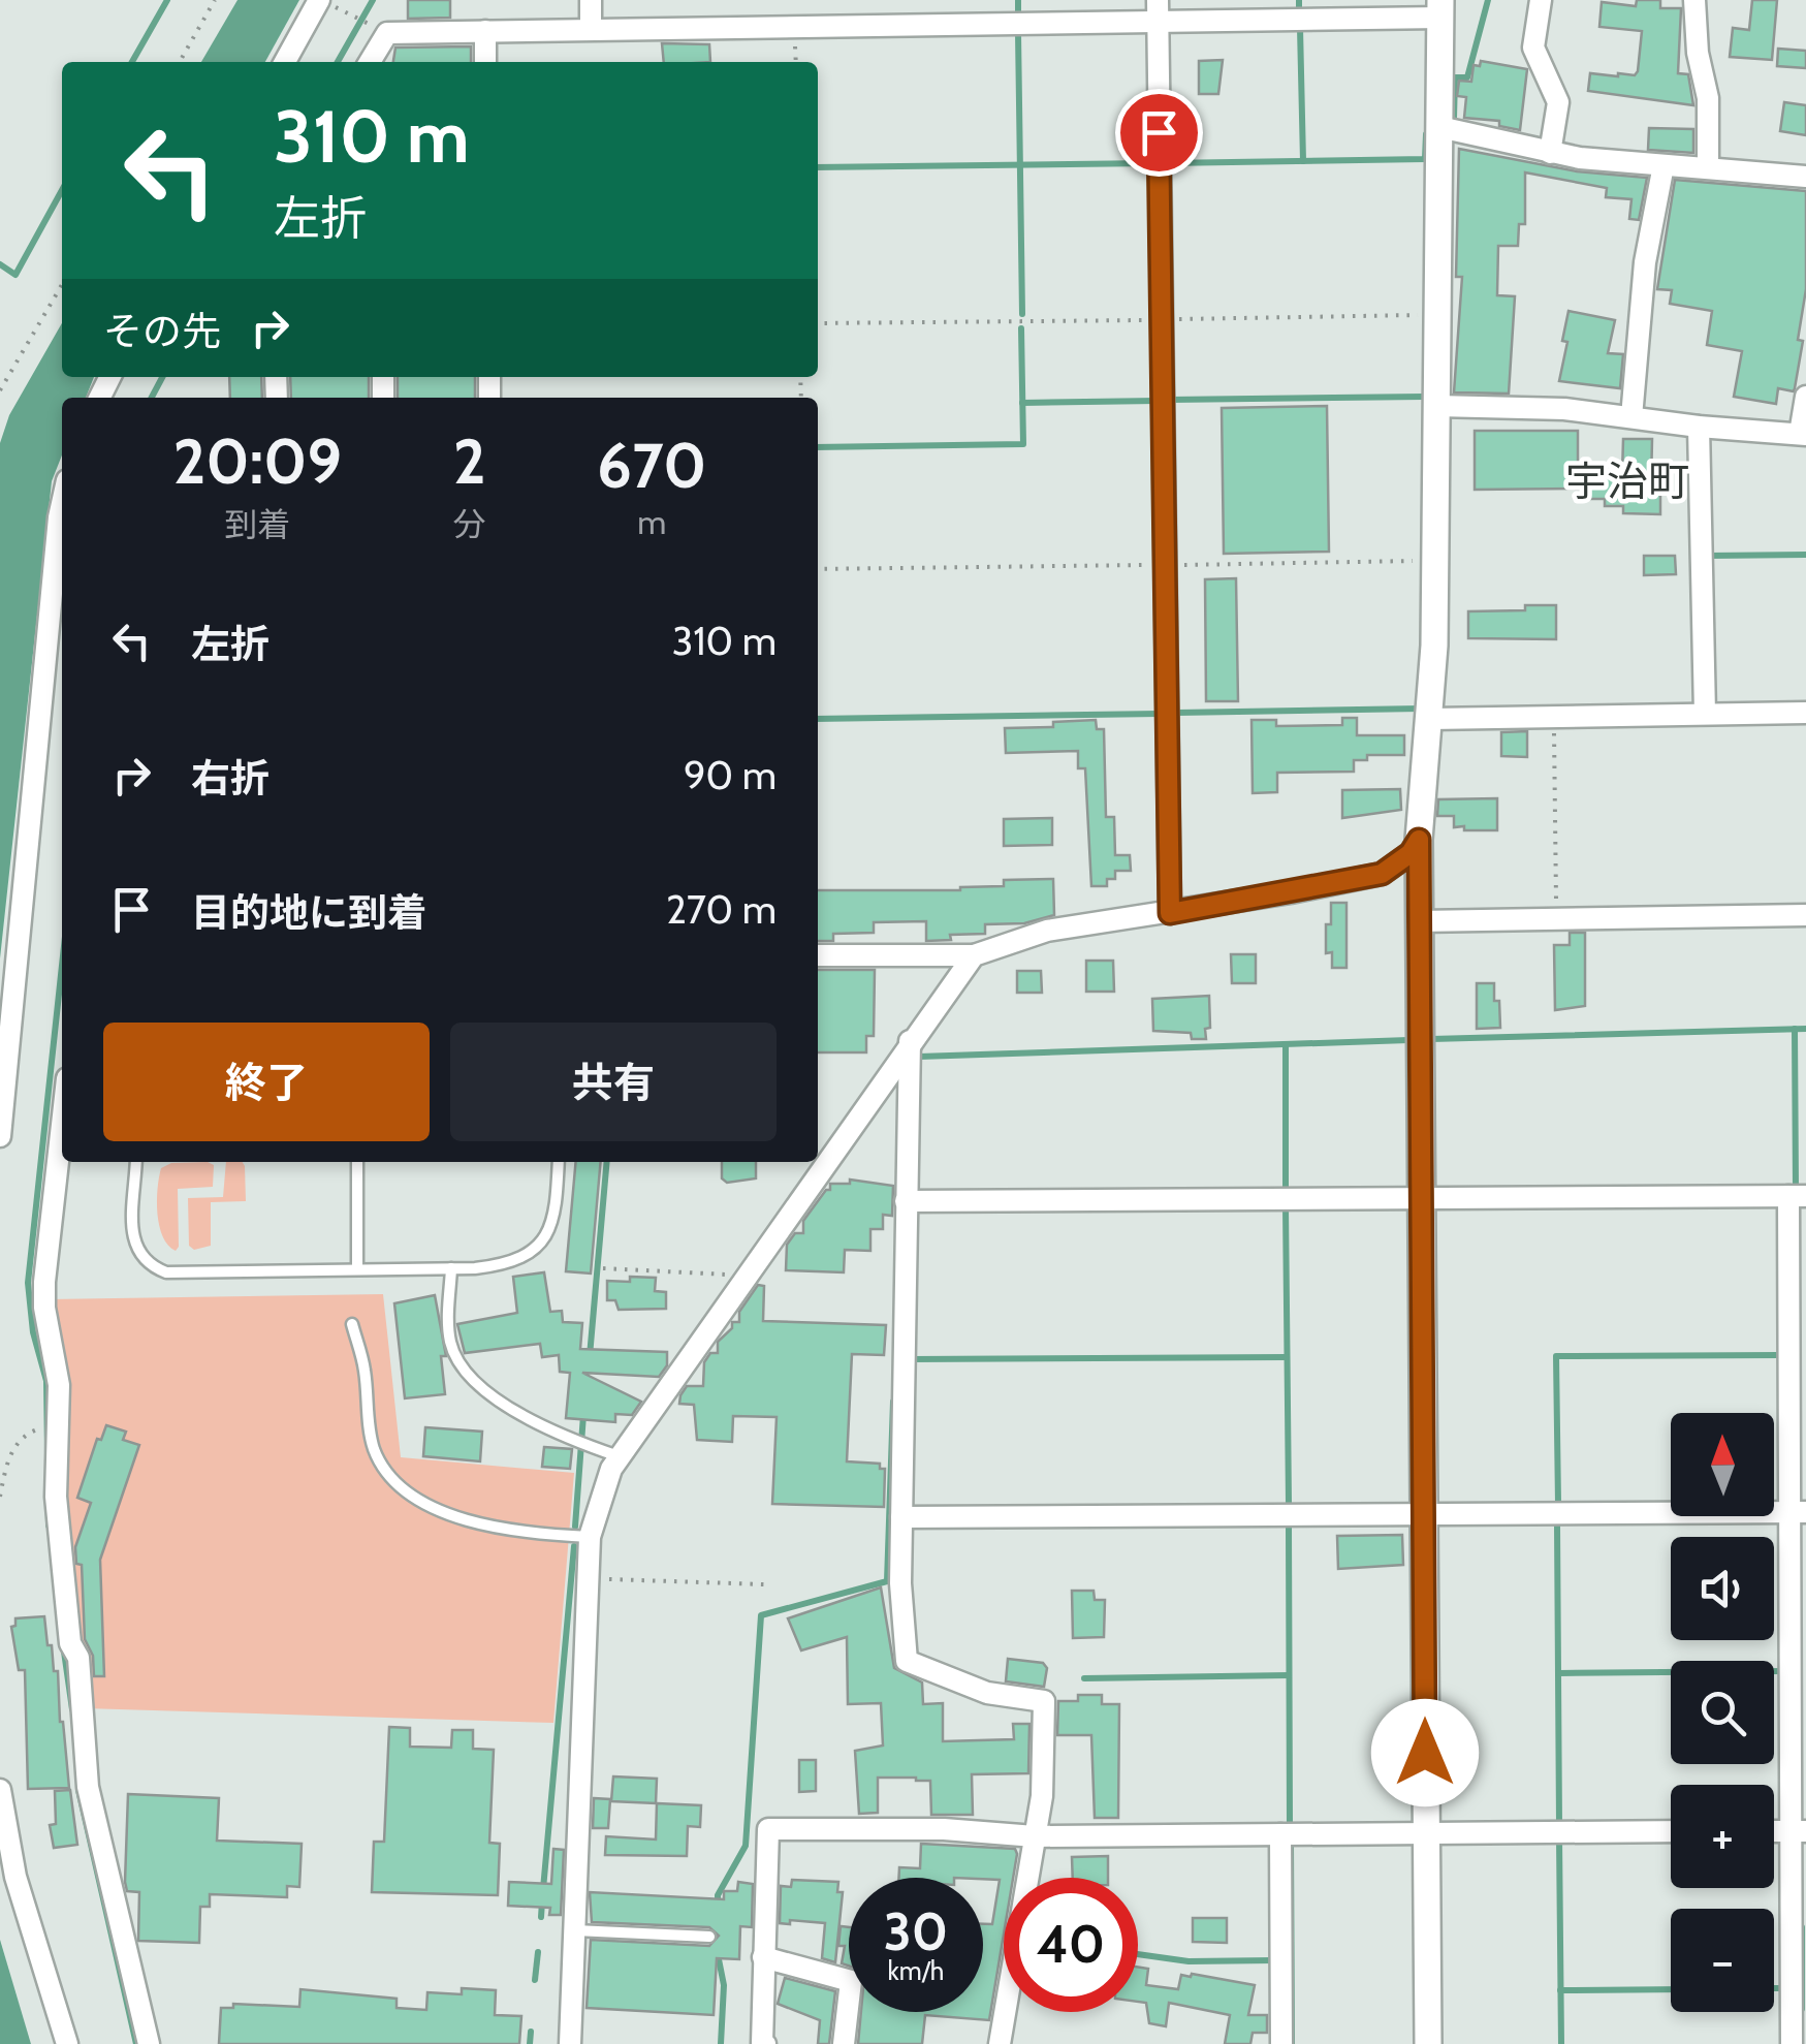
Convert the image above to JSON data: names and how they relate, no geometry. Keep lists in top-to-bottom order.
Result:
{
  "districts": ["宇治町"],
  "north": "top",
  "page": {
    "turn": ["310 m", "左折"],
    "then": "その先",
    "eta": [
      "20:09",
      "到着",
      "2",
      "分",
      "670",
      "m"
    ],
    "list": [
      {
        "name": "左折",
        "value": "310 m"
      },
      {
        "name": "右折",
        "value": "90 m"
      },
      {
        "name": "目的地に到着",
        "value": "270 m"
      }
    ],
    "buttons": ["終了", "共有"],
    "map_buttons": ["+", "−"],
    "speed": "30 km/h",
    "limit": "40"
  }
}
